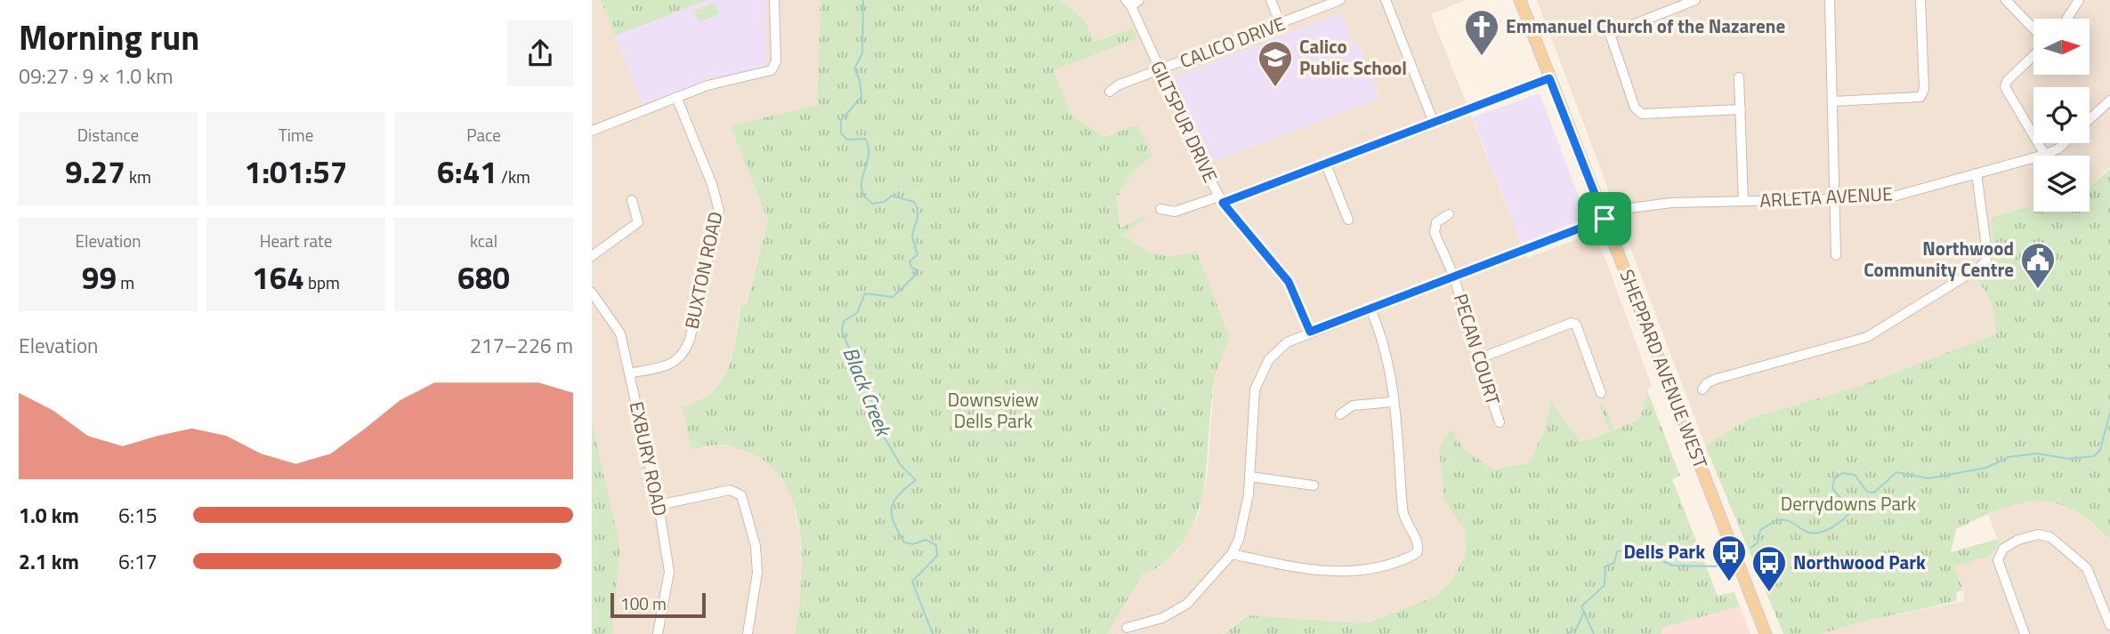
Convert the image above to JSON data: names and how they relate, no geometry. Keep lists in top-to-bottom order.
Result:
{
  "streets": {
    "main road": ["SHEPPARD AVENUE WEST"],
    "street": [
      "CALICO DRIVE",
      "GILTSPUR DRIVE",
      "ARLETA AVENUE",
      "BUXTON ROAD",
      "PECAN COURT",
      "EXBURY ROAD"
    ]
  },
  "crossings": [
    ["CALICO DRIVE", "GILTSPUR DRIVE"],
    ["GILTSPUR DRIVE", "ARLETA AVENUE"],
    ["ARLETA AVENUE", "PECAN COURT"],
    ["ARLETA AVENUE", "SHEPPARD AVENUE WEST"],
    ["BUXTON ROAD", "EXBURY ROAD"]
  ],
  "water": ["Black Creek"],
  "parks": ["Downsview Dells Park", "Derrydowns Park"],
  "places": {
    "church": ["Emmanuel Church of the Nazarene"],
    "school or university": ["Calico Public School"],
    "public building": ["Northwood Community Centre"],
    "bus stop": ["Dells Park", "Northwood Park"]
  },
  "scale_bar": "100 m",
  "north": "right",
  "page": {
    "heading": ["Morning run", "09:27 · 9 × 1.0 km"],
    "stats": [
      ["Distance", "9.27 km"],
      ["Time", "1:01:57"],
      ["Pace", "6:41 /km"],
      ["Elevation", "99 m"],
      ["Heart rate", "164 bpm"],
      ["kcal", "680"]
    ],
    "chart": ["Elevation", "217–226 m"],
    "list": [
      {
        "name": "1.0 km",
        "note": "6:15"
      },
      {
        "name": "2.1 km",
        "note": "6:17"
      }
    ],
    "scale": "100 m"
  }
}
